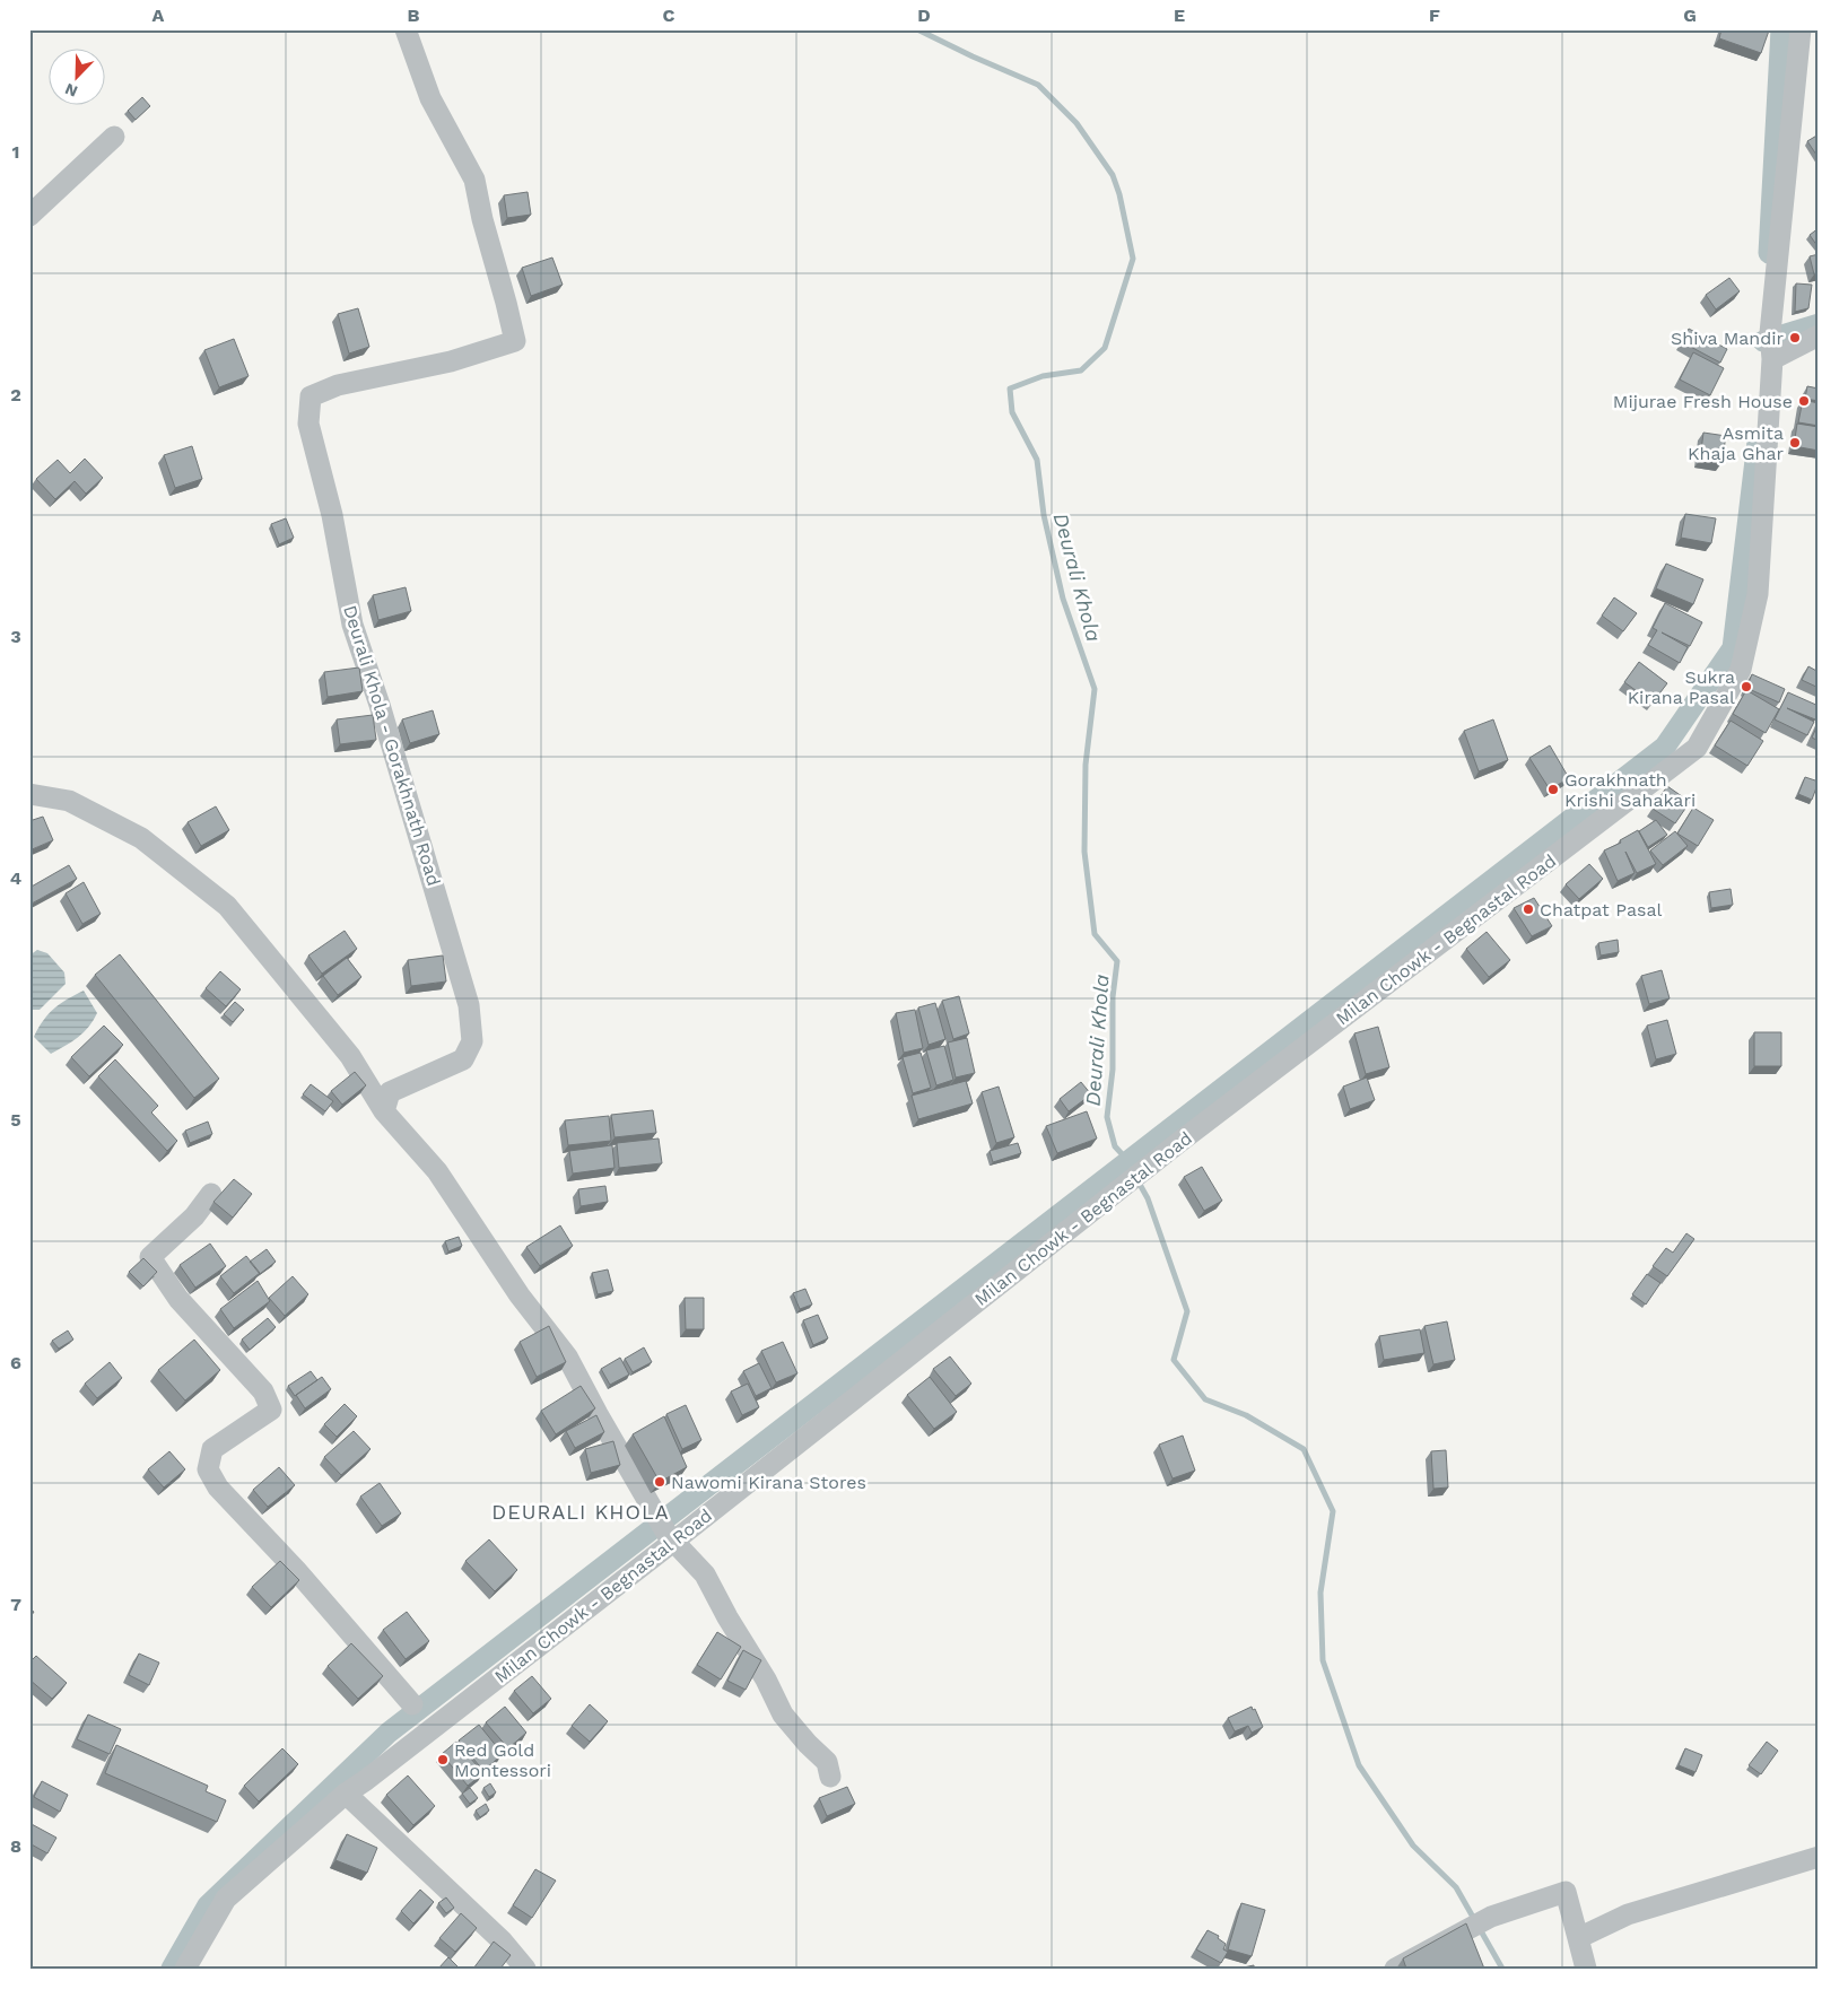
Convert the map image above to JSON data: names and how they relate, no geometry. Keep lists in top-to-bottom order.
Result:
{
  "streets": {
    "street": ["Deurali Khola - Gorakhnath Road", "Milan Chowk - Begnastal Road"]
  },
  "districts": ["DEURALI KHOLA"],
  "water": ["Deurali Khola"],
  "places": [
    "Shiva Mandir",
    "Mijurae Fresh House",
    "Asmita Khaja Ghar",
    "Sukra Kirana Pasal",
    "Gorakhnath Krishi Sahakari",
    "Chatpat Pasal",
    "Nawomi Kirana Stores",
    "Red Gold Montessori"
  ],
  "north": "bottom left",
  "grid": {
    "columns": [
      "A",
      "B",
      "C",
      "D",
      "E",
      "F",
      "G"
    ],
    "rows": [
      "1",
      "2",
      "3",
      "4",
      "5",
      "6",
      "7",
      "8"
    ]
  }
}
